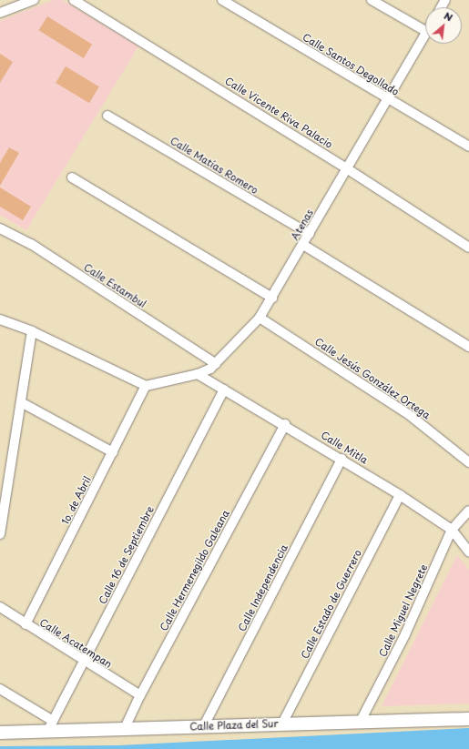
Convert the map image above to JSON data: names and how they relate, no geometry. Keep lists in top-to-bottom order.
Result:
{
  "streets": {
    "street": [
      "Calle Santos Degollado",
      "Calle Vicente Riva Palacio",
      "Calle Matías Romero",
      "Atenas",
      "Calle Estambul",
      "Calle Jesús González Ortega",
      "Calle Mitla",
      "1o. de Abril",
      "Calle 16 de Septiembre",
      "Calle Hermenegildo Galeana",
      "Calle Independencia",
      "Calle Estado de Guerrero",
      "Calle Miguel Negrete",
      "Calle Acatempan",
      "Calle Plaza del Sur"
    ]
  },
  "crossings": [
    ["Calle Santos Degollado", "Atenas"],
    ["Calle Vicente Riva Palacio", "Atenas"],
    ["Calle Matías Romero", "Atenas"],
    ["Atenas", "Calle Estambul"],
    ["Atenas", "Calle Jesús González Ortega"],
    ["Atenas", "Calle Mitla"],
    ["Atenas", "1o. de Abril"],
    ["Calle Mitla", "Calle 16 de Septiembre"],
    ["Calle Mitla", "Calle Hermenegildo Galeana"],
    ["Calle Mitla", "Calle Independencia"],
    ["Calle Mitla", "Calle Estado de Guerrero"],
    ["Calle Mitla", "Calle Miguel Negrete"],
    ["1o. de Abril", "Calle Acatempan"],
    ["Calle 16 de Septiembre", "Calle Acatempan"],
    ["Calle 16 de Septiembre", "Calle Plaza del Sur"],
    ["Calle Hermenegildo Galeana", "Calle Acatempan"],
    ["Calle Hermenegildo Galeana", "Calle Plaza del Sur"],
    ["Calle Independencia", "Calle Plaza del Sur"],
    ["Calle Estado de Guerrero", "Calle Plaza del Sur"],
    ["Calle Miguel Negrete", "Calle Plaza del Sur"]
  ],
  "north": "top right"
}
